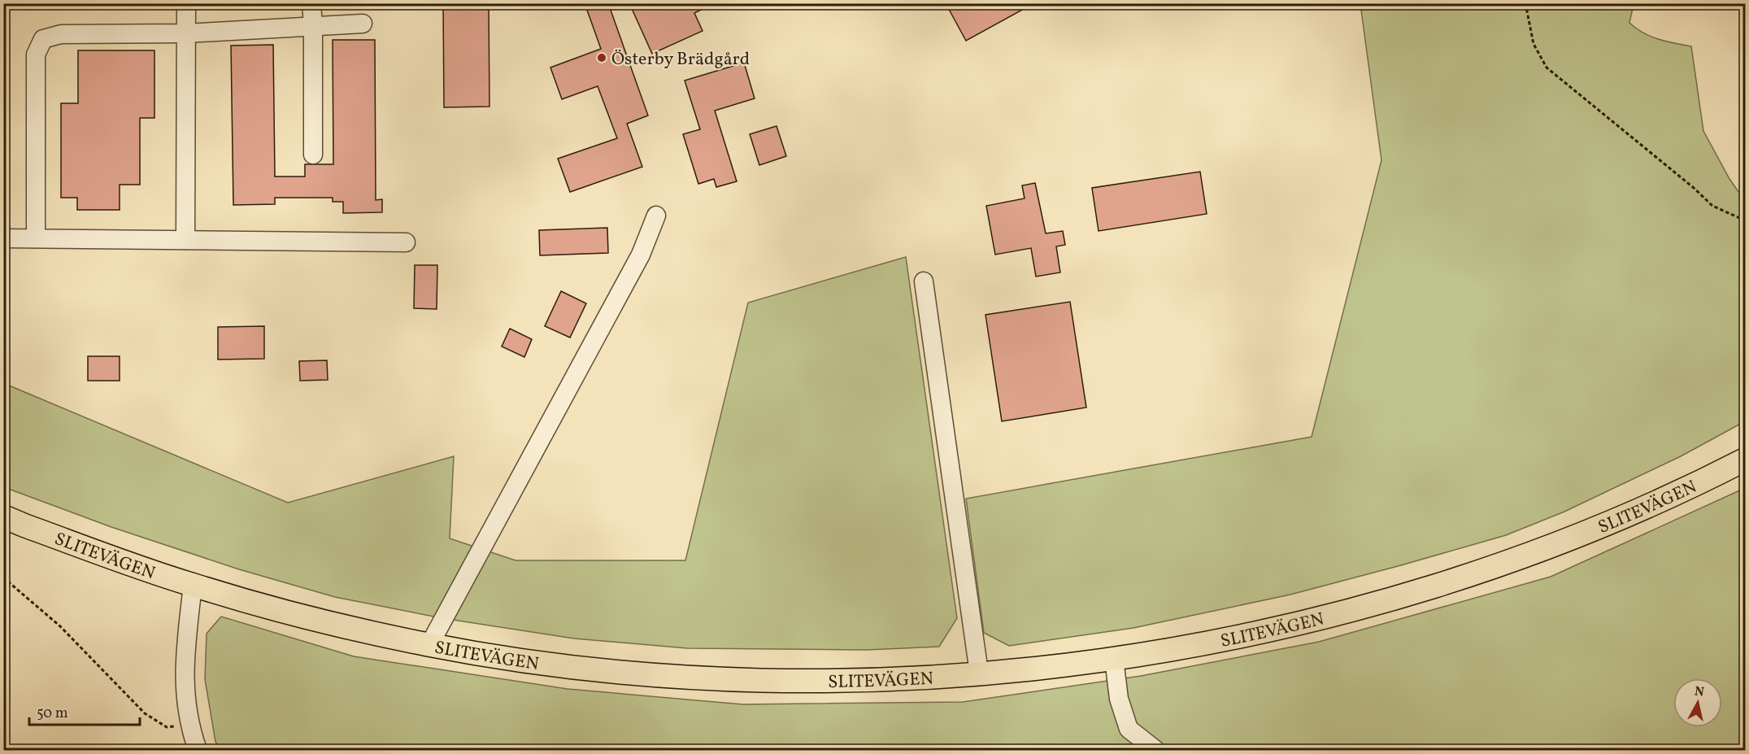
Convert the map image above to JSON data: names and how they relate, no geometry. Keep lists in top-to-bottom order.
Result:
{
  "streets": {
    "main road": ["SLITEVÄGEN"]
  },
  "places": ["Österby Brädgård"],
  "scale_bar": "50 m",
  "north": "top"
}
